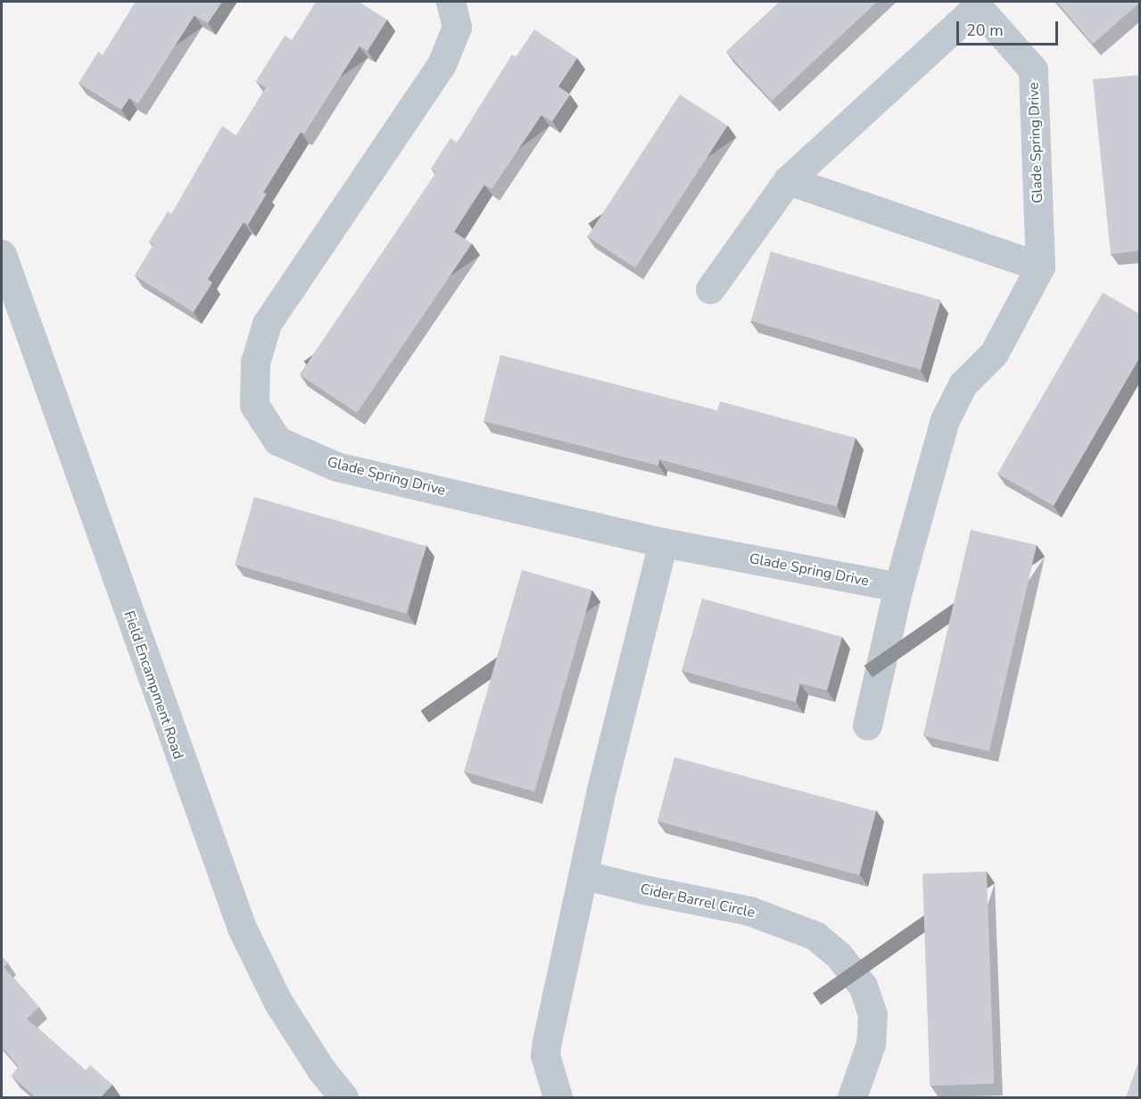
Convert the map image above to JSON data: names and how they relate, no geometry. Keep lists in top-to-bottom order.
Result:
{
  "streets": {
    "street": ["Glade Spring Drive", "Field Encampment Road", "Cider Barrel Circle"]
  },
  "scale_bar": "20 m"
}
